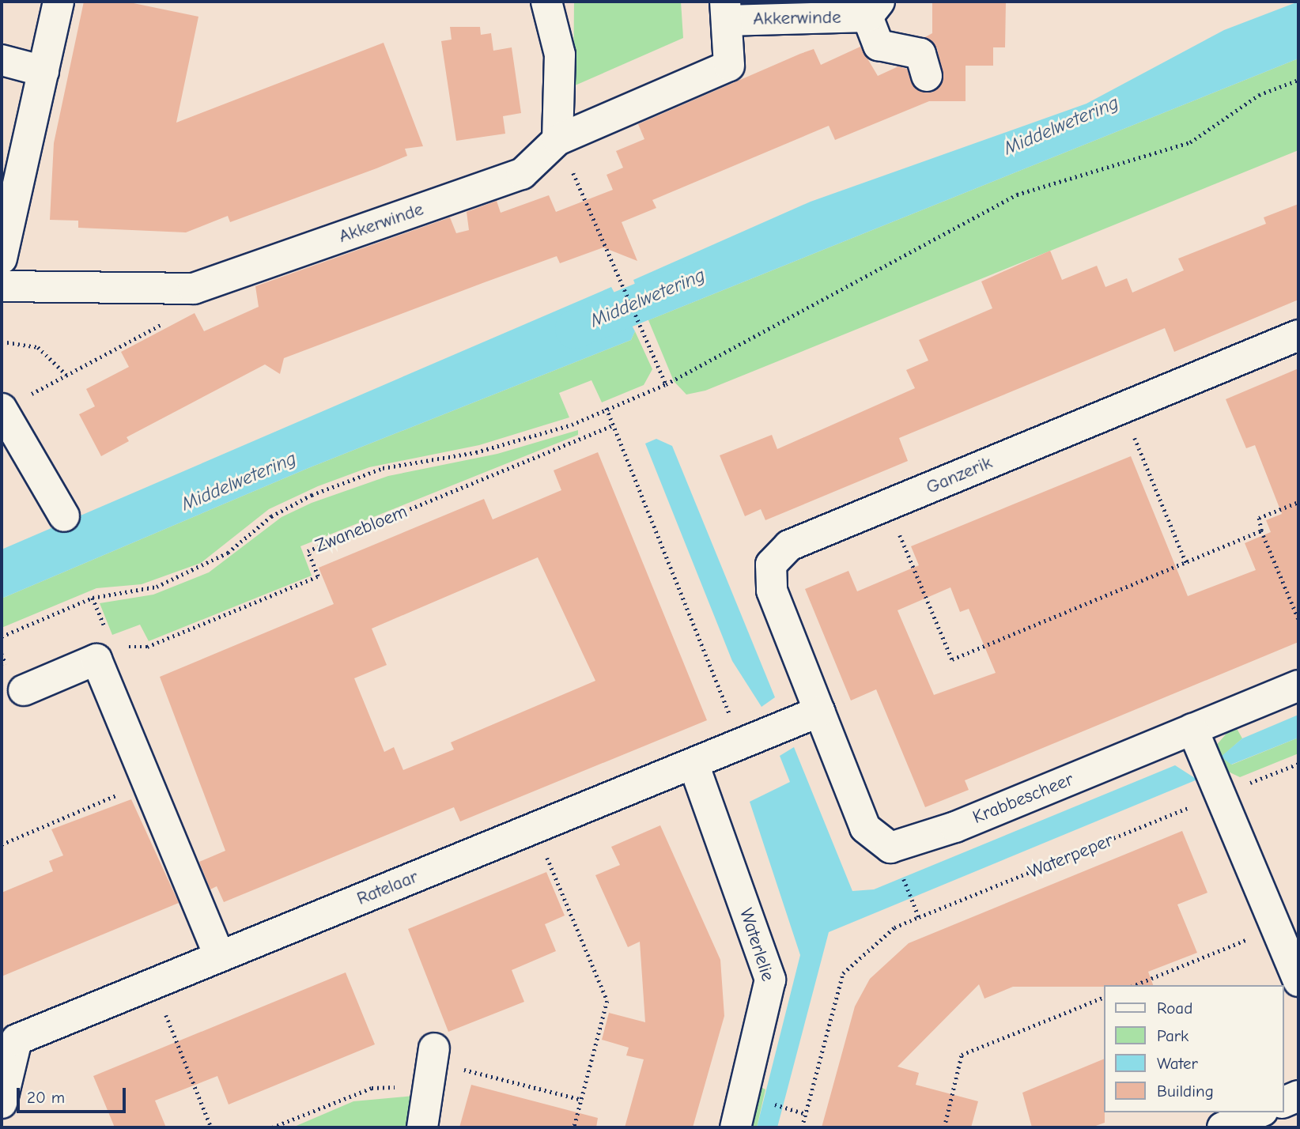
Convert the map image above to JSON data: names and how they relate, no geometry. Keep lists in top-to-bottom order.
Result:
{
  "streets": {
    "street": [
      "Akkerwinde",
      "Ganzerik",
      "Krabbescheer",
      "Ratelaar",
      "Waterlelie"
    ],
    "path": ["Zwanebloem", "Waterpeper"]
  },
  "crossings": [
    ["Ganzerik", "Krabbescheer"],
    ["Ganzerik", "Ratelaar"],
    ["Krabbescheer", "Ratelaar"],
    ["Ratelaar", "Waterlelie"]
  ],
  "water": ["Middelwetering"],
  "legend": [
    "Road",
    "Park",
    "Water",
    "Building"
  ],
  "scale_bar": "20 m"
}
